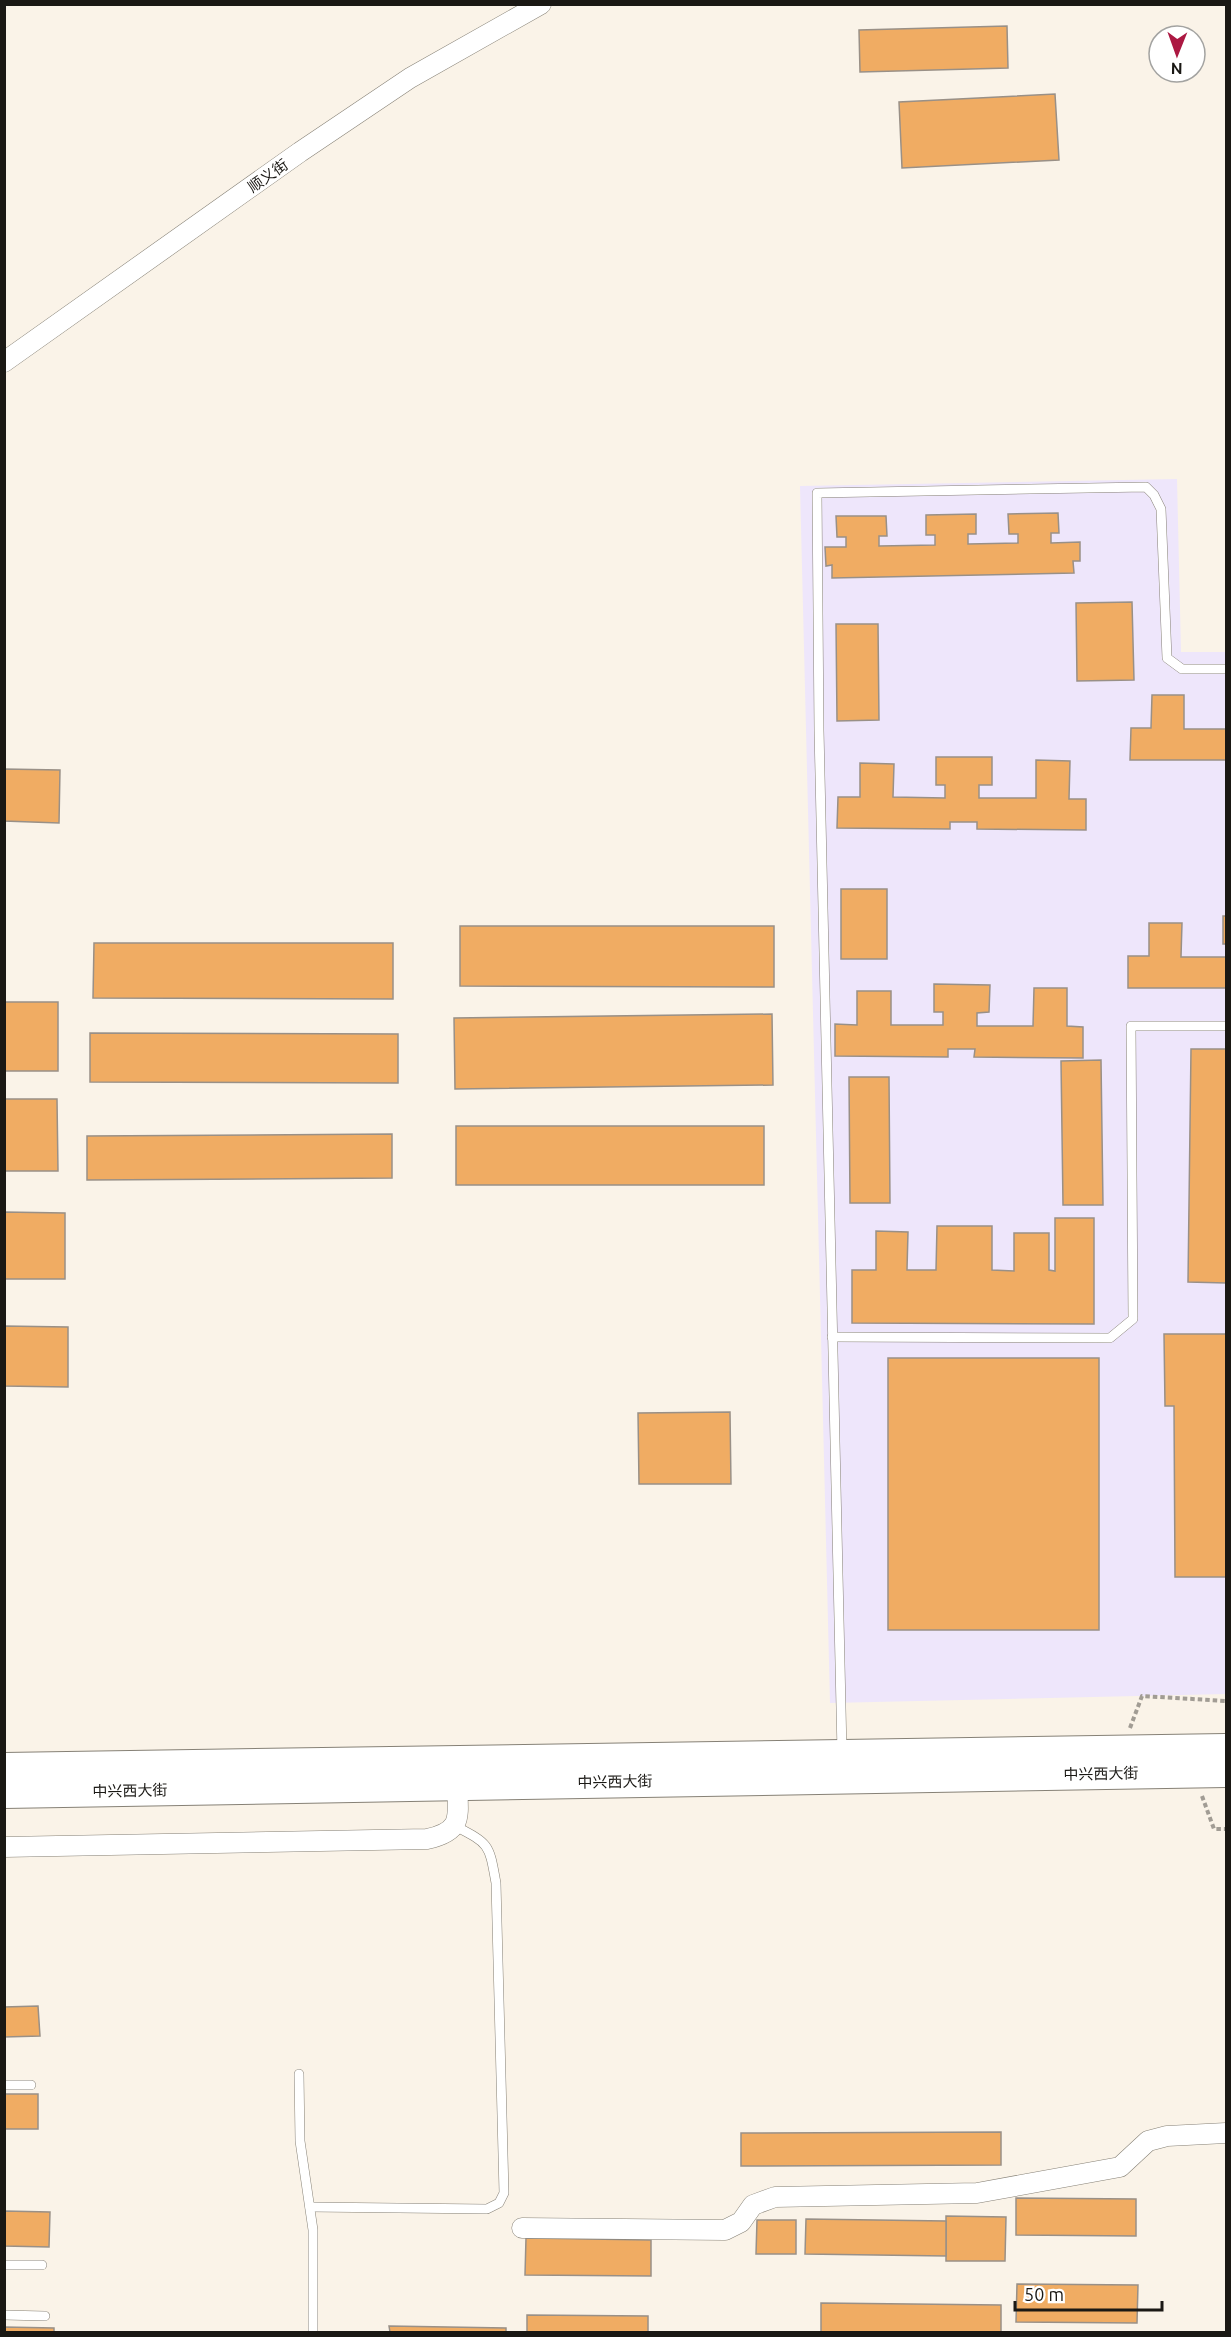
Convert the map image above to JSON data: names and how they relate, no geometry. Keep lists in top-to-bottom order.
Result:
{
  "streets": {
    "main road": ["中兴西大街"],
    "street": ["顺义街"]
  },
  "scale_bar": "50 m",
  "north": "bottom"
}
